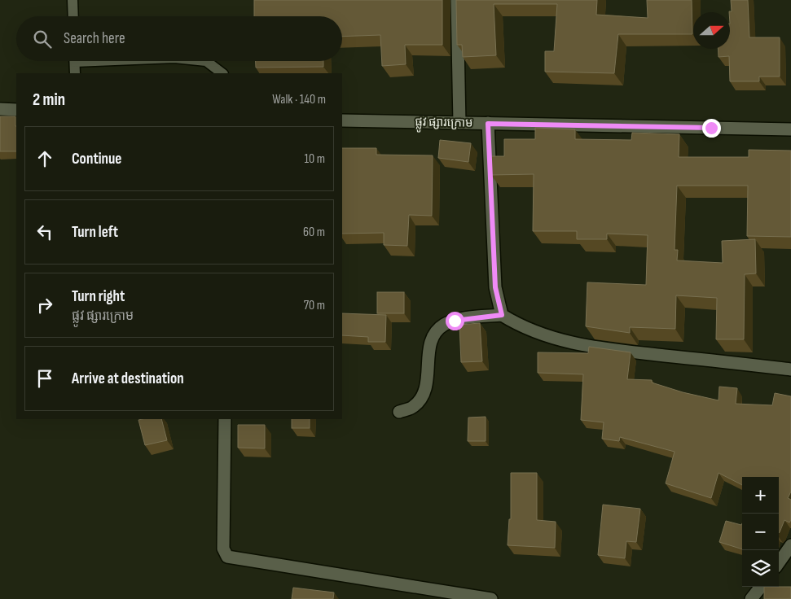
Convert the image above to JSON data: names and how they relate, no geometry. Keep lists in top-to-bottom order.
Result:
{
  "streets": {
    "street": ["ផ្លូវ ផ្សារក្រោម"]
  },
  "north": "right",
  "page": {
    "search": "Search here",
    "heading": ["2 min", "Walk · 140 m"],
    "list": [
      ["Continue", "10 m"],
      ["Turn left", "60 m"],
      ["Turn right", "ផ្លូវ ផ្សារក្រោម", "70 m"],
      "Arrive at destination"
    ],
    "map_buttons": ["+", "−"]
  }
}
